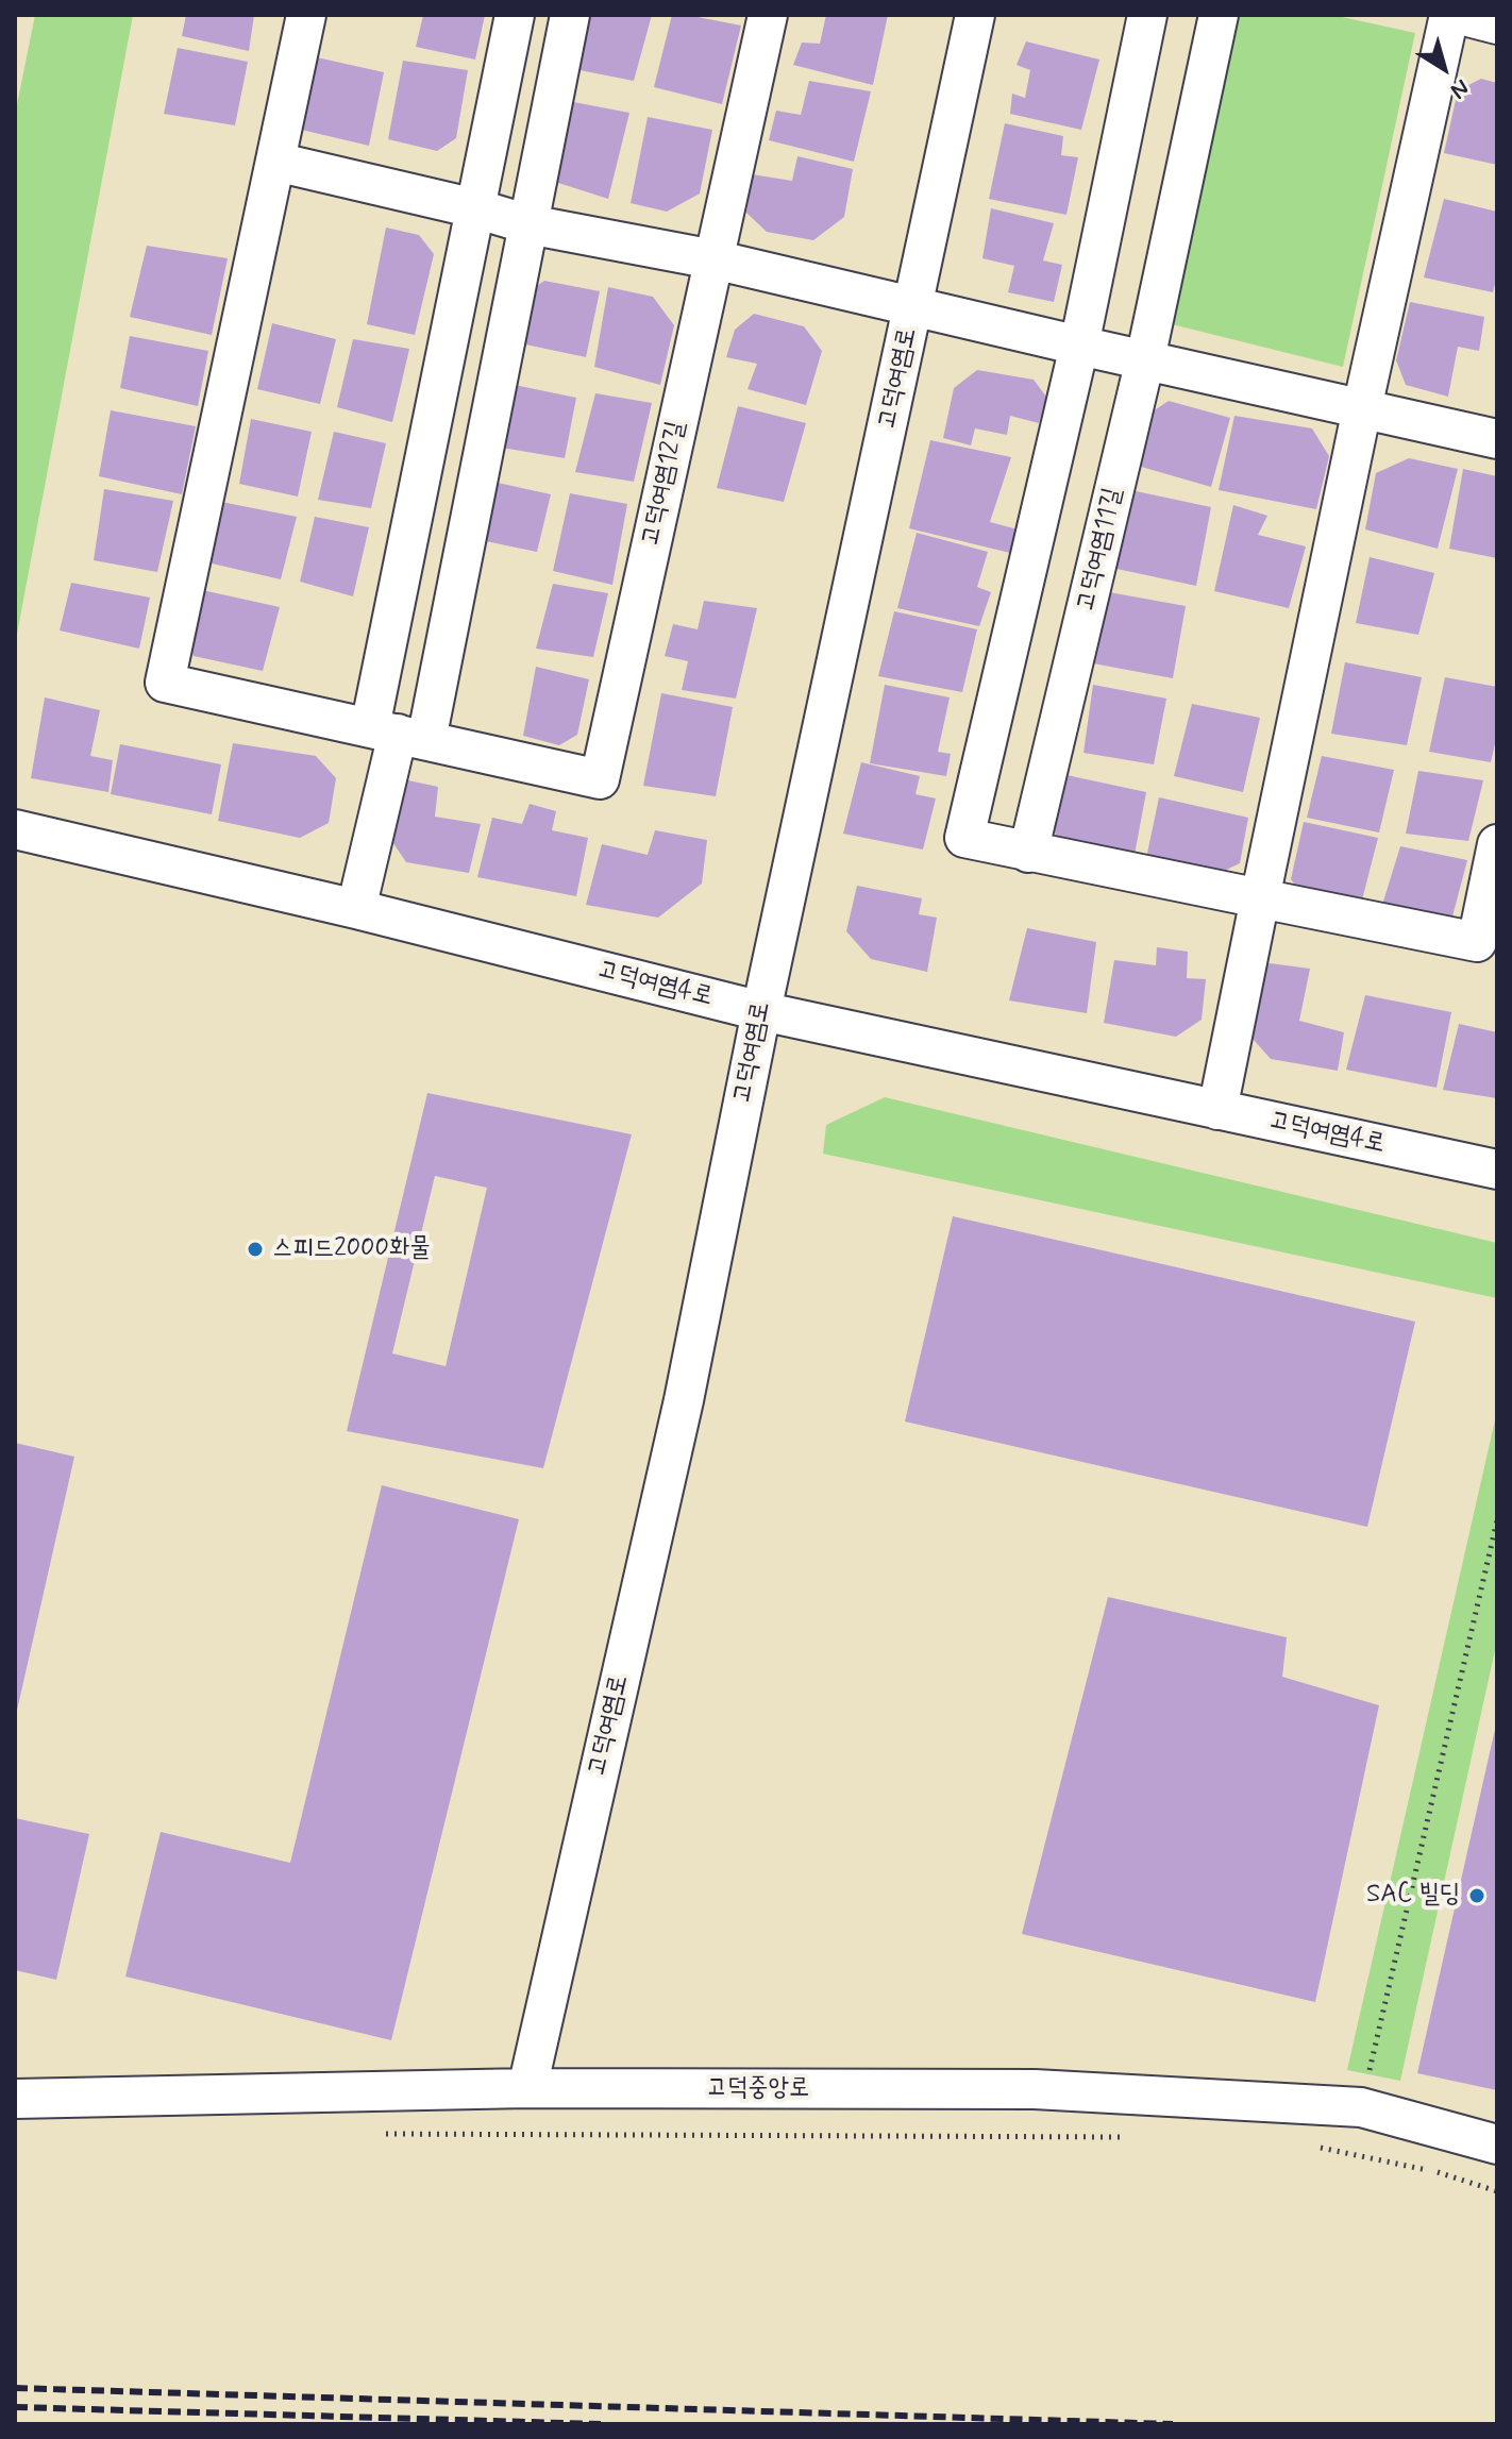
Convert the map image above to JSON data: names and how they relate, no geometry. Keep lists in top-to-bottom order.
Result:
{
  "streets": {
    "street": [
      "고덕여염로",
      "고덕여염12길",
      "고덕여염11길",
      "고덕여염4로",
      "고덕중앙로"
    ]
  },
  "crossings": [
    ["고덕여염로", "고덕여염4로"],
    ["고덕여염로", "고덕중앙로"]
  ],
  "places": ["스피드2000화물", "SAC 빌딩"],
  "north": "bottom right"
}
